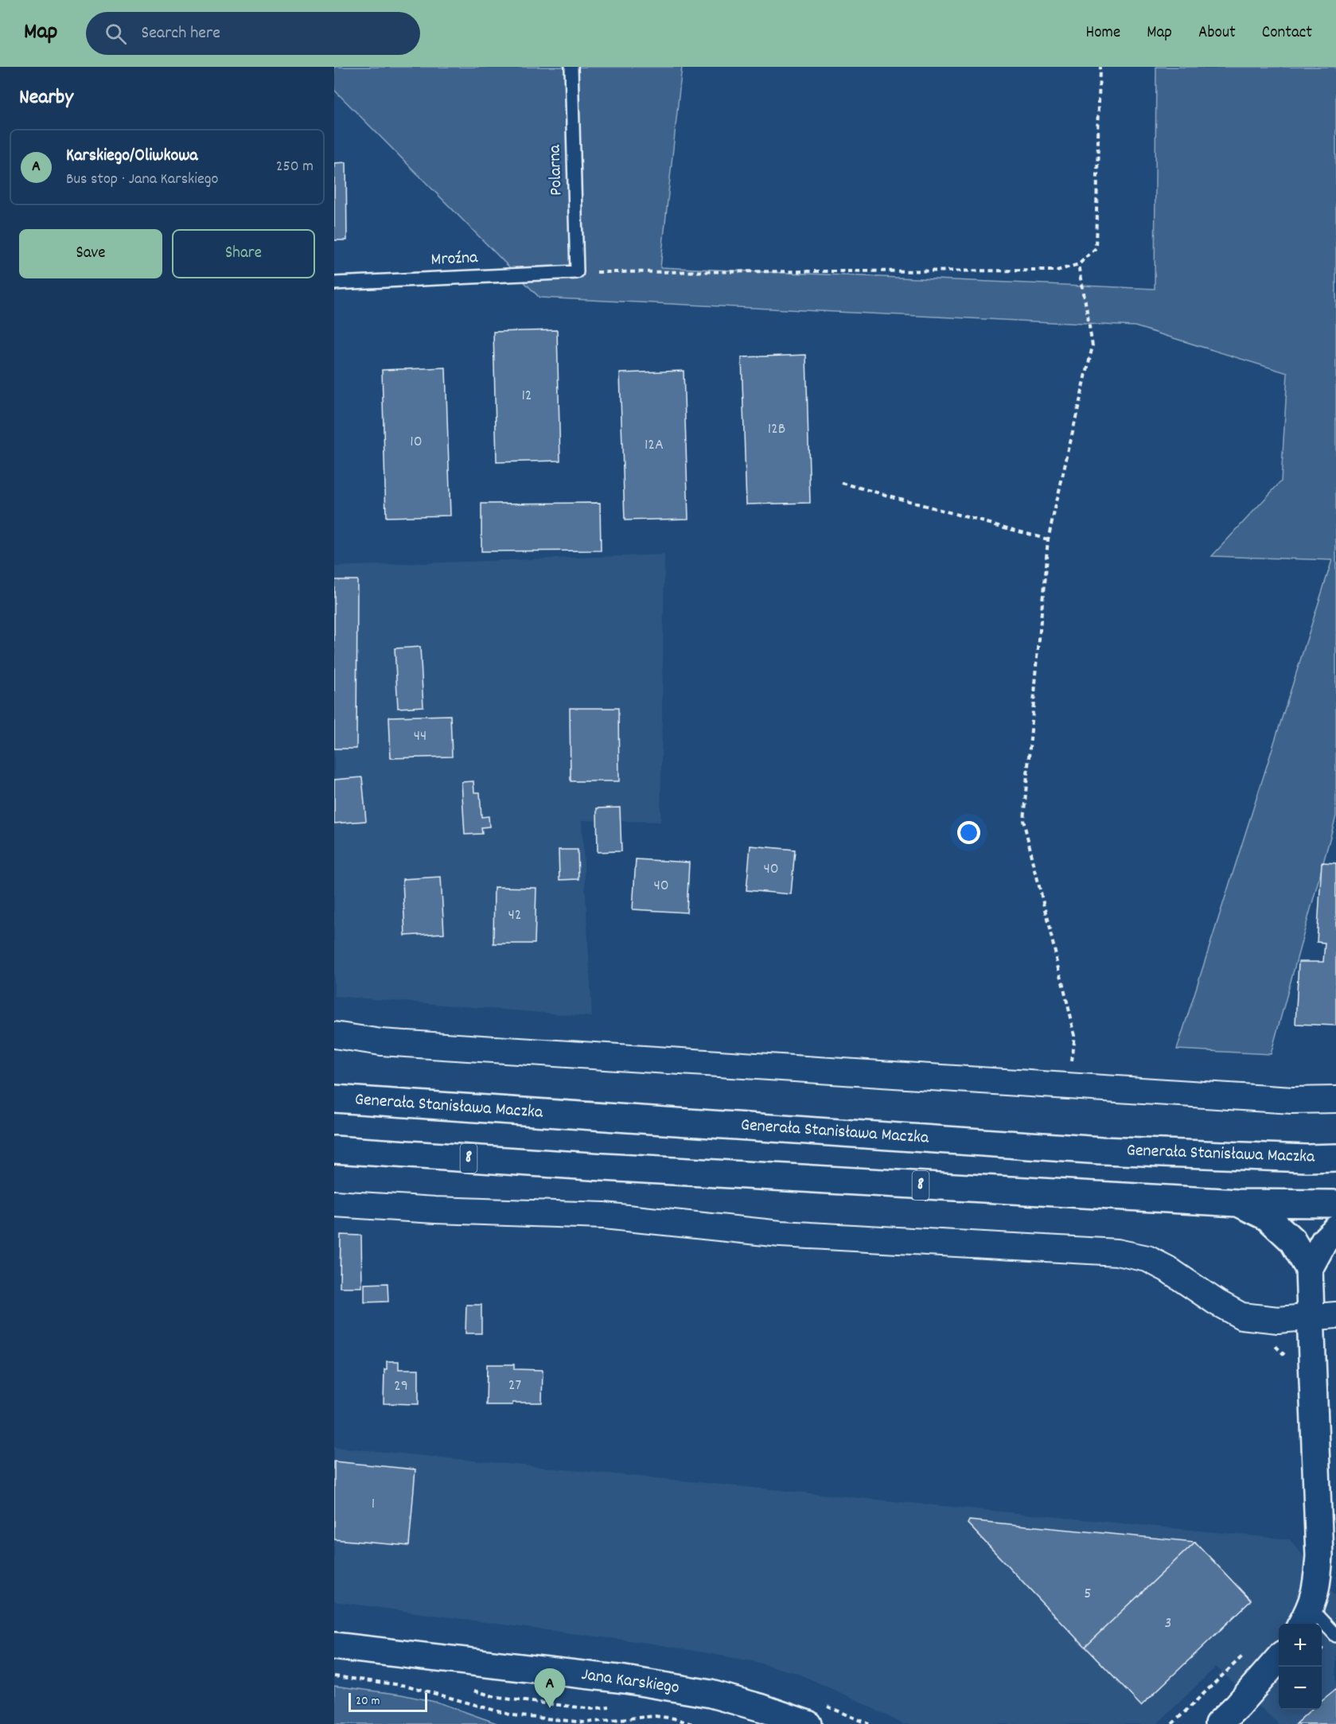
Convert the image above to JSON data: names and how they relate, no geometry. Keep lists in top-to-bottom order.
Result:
{
  "streets": {
    "main road": ["Generała Stanisława Maczka", "8", "Jana Karskiego"],
    "lane": ["Polarna", "Mroźna"]
  },
  "crossings": [
    ["Polarna", "Mroźna"]
  ],
  "house_numbers": [
    "12",
    "12B",
    "10",
    "12A",
    "44",
    "40",
    "40",
    "42",
    "27",
    "29",
    "1",
    "5",
    "3"
  ],
  "scale_bar": "20 m",
  "page": {
    "header": "Map",
    "search": "Search here",
    "nav": [
      "Home",
      "Map",
      "About",
      "Contact"
    ],
    "heading": "Nearby",
    "list": [
      {
        "mark": "A",
        "name": "Karskiego/Oliwkowa",
        "note": "Bus stop · Jana Karskiego",
        "value": "250 m"
      }
    ],
    "buttons": ["Save", "Share"],
    "map_buttons": ["+", "−"],
    "pins": "A",
    "scale": "20 m"
  }
}
